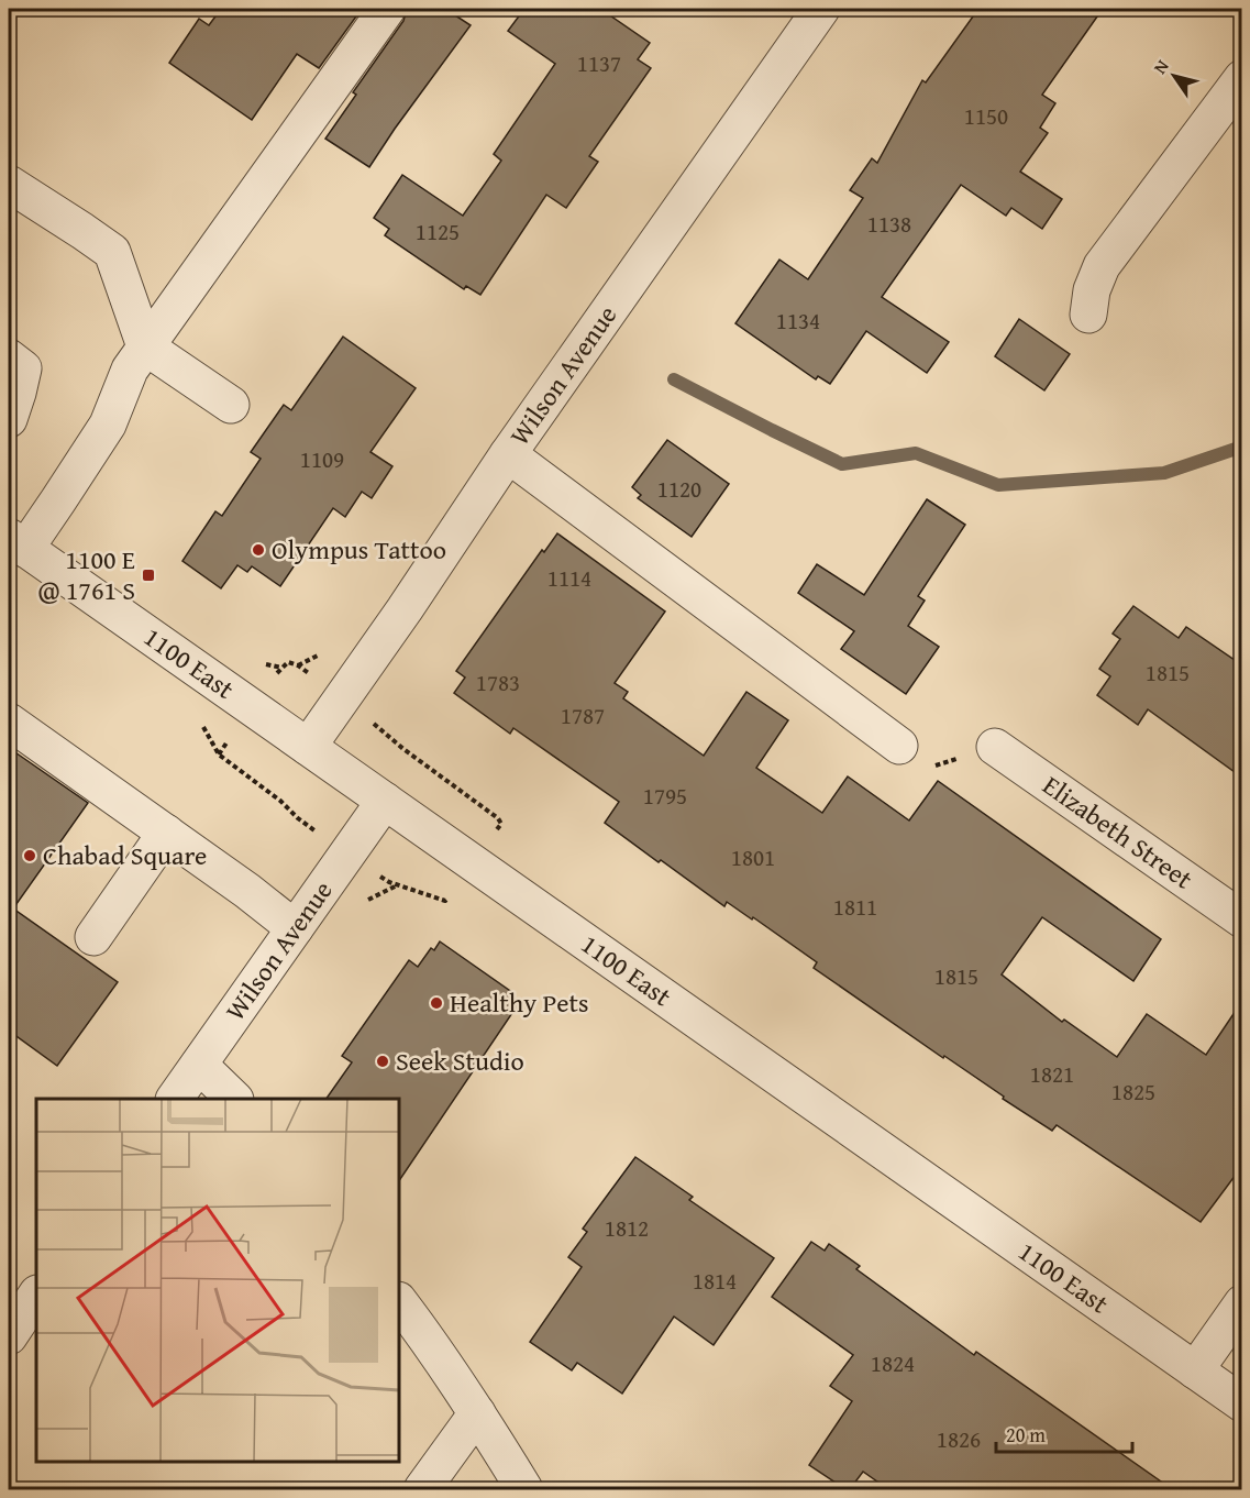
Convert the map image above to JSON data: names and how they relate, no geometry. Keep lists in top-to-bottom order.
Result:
{
  "streets": {
    "street": ["Wilson Avenue", "1100 East", "Elizabeth Street"]
  },
  "crossings": [
    ["Wilson Avenue", "1100 East"]
  ],
  "places": {
    "other": [
      "Olympus Tattoo",
      "Chabad Square",
      "Healthy Pets",
      "Seek Studio"
    ],
    "transit": ["1100 E @ 1761 S"]
  },
  "house_numbers": [
    "1137",
    "1150",
    "1138",
    "1125",
    "1134",
    "1109",
    "1120",
    "1114",
    "1815",
    "1783",
    "1787",
    "1795",
    "1801",
    "1811",
    "1815",
    "1821",
    "1825",
    "1812",
    "1814",
    "1824",
    "1826"
  ],
  "scale_bar": "20 m",
  "north": "top left"
}
